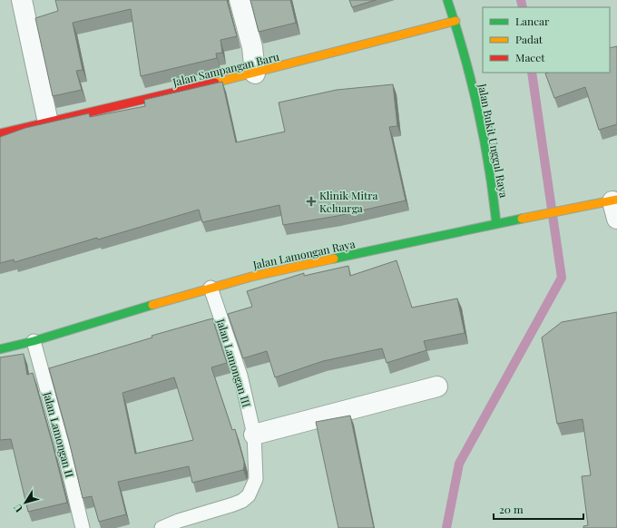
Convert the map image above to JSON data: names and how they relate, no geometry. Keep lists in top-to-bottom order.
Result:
{
  "streets": {
    "street": ["Jalan Sampangan Baru", "Jalan Bukit Unggul Raya", "Jalan Lamongan Raya"],
    "lane": ["Jalan Lamongan III", "Jalan Lamongan II"]
  },
  "crossings": [
    ["Jalan Sampangan Baru", "Jalan Bukit Unggul Raya"],
    ["Jalan Bukit Unggul Raya", "Jalan Lamongan Raya"],
    ["Jalan Lamongan Raya", "Jalan Lamongan III"],
    ["Jalan Lamongan Raya", "Jalan Lamongan II"]
  ],
  "places": {
    "health": ["Klinik Mitra Keluarga"]
  },
  "legend": ["Lancar", "Padat", "Macet"],
  "scale_bar": "20 m",
  "north": "bottom left"
}
